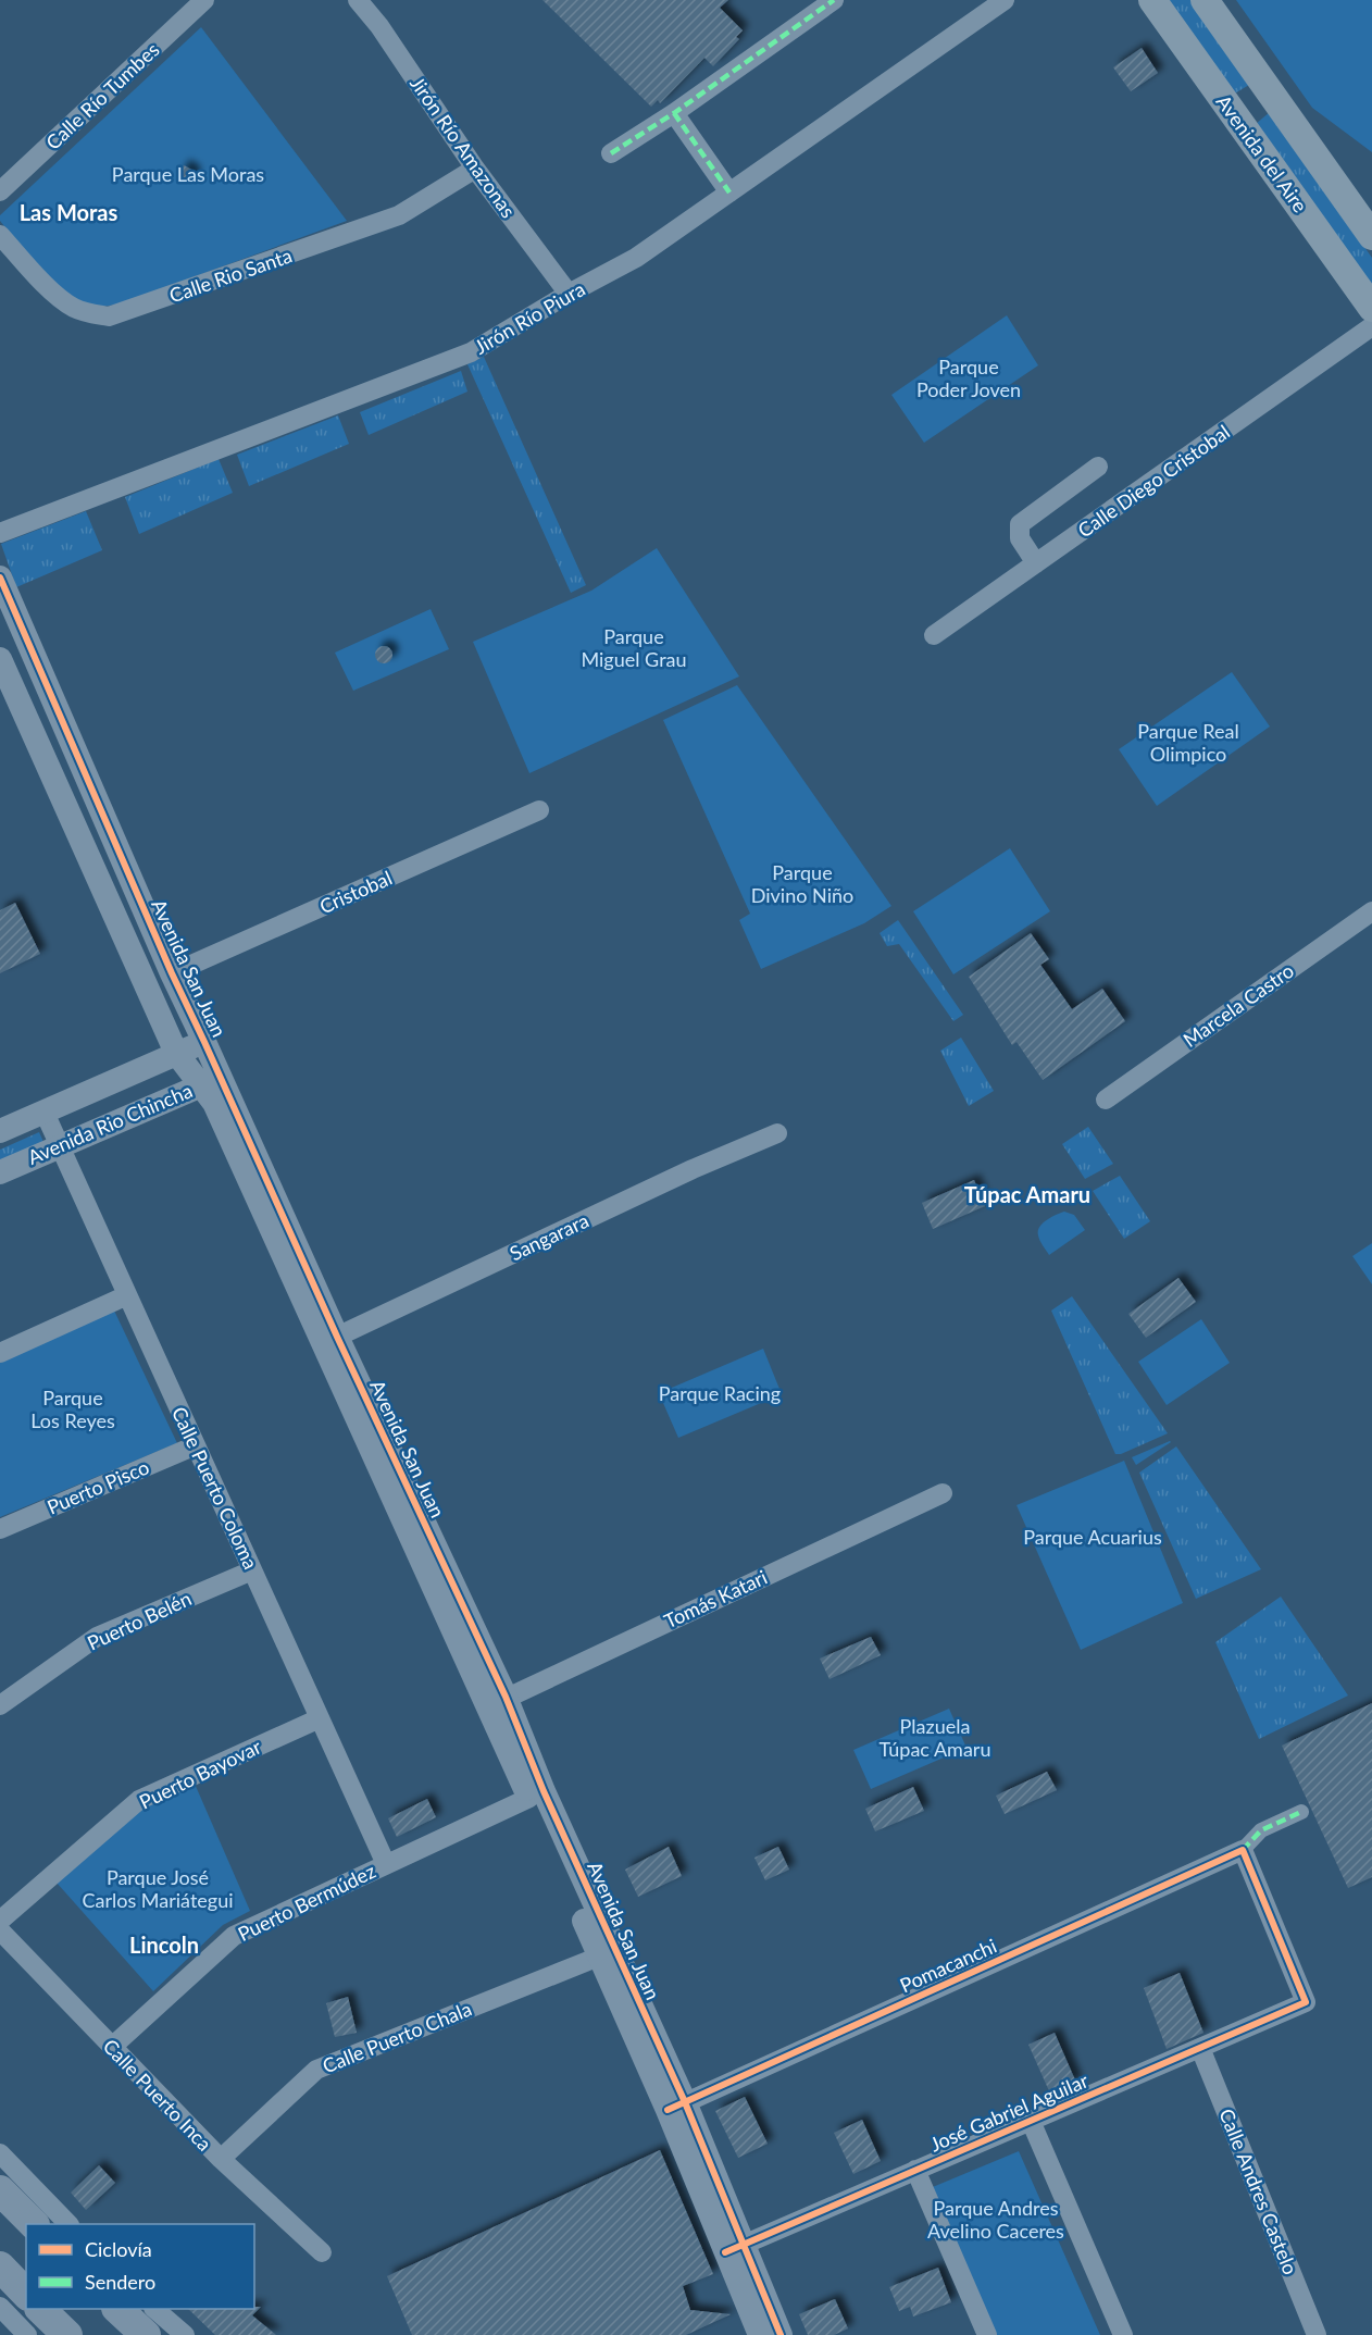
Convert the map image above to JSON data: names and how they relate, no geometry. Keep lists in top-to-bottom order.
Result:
{
  "streets": {
    "main road": ["Avenida del Aire"],
    "street": [
      "Calle Río Tumbes",
      "Jirón Río Amazonas",
      "Calle Rio Santa",
      "Jirón Río Piura",
      "Calle Diego Cristobal",
      "Cristobal",
      "Avenida San Juan",
      "Marcela Castro",
      "Avenida Rio Chincha",
      "Sangarara",
      "Puerto Pisco",
      "Calle Puerto Coloma",
      "Tomás Katari",
      "Puerto Belén",
      "Puerto Bayovar",
      "Puerto Bermúdez",
      "Pomacanchi",
      "Calle Puerto Chala",
      "Calle Puerto Inca",
      "José Gabriel Aguilar",
      "Calle Andres Castelo"
    ]
  },
  "crossings": [
    ["Jirón Río Amazonas", "Calle Rio Santa"],
    ["Jirón Río Amazonas", "Jirón Río Piura"],
    ["Cristobal", "Avenida San Juan"],
    ["Avenida San Juan", "Avenida Rio Chincha"],
    ["Avenida San Juan", "Sangarara"],
    ["Avenida San Juan", "Tomás Katari"],
    ["Avenida San Juan", "Puerto Bermúdez"],
    ["Avenida San Juan", "Pomacanchi"],
    ["Avenida San Juan", "Calle Puerto Chala"],
    ["Avenida San Juan", "José Gabriel Aguilar"],
    ["Avenida Rio Chincha", "Calle Puerto Coloma"],
    ["Puerto Pisco", "Calle Puerto Coloma"],
    ["Calle Puerto Coloma", "Puerto Belén"],
    ["Calle Puerto Coloma", "Puerto Bayovar"],
    ["Calle Puerto Coloma", "Puerto Bermúdez"],
    ["Puerto Bermúdez", "Calle Puerto Inca"],
    ["Pomacanchi", "José Gabriel Aguilar"],
    ["Calle Puerto Chala", "Calle Puerto Inca"],
    ["José Gabriel Aguilar", "Calle Andres Castelo"]
  ],
  "districts": ["Las Moras", "Túpac Amaru", "Lincoln"],
  "parks": [
    "Parque Las Moras",
    "Parque Poder Joven",
    "Parque Miguel Grau",
    "Parque Real Olimpico",
    "Parque Divino Niño",
    "Parque Racing",
    "Parque Los Reyes",
    "Parque Acuarius",
    "Plazuela Túpac Amaru",
    "Parque José Carlos Mariátegui",
    "Parque Andres Avelino Caceres"
  ],
  "legend": ["Ciclovía", "Sendero"]
}
